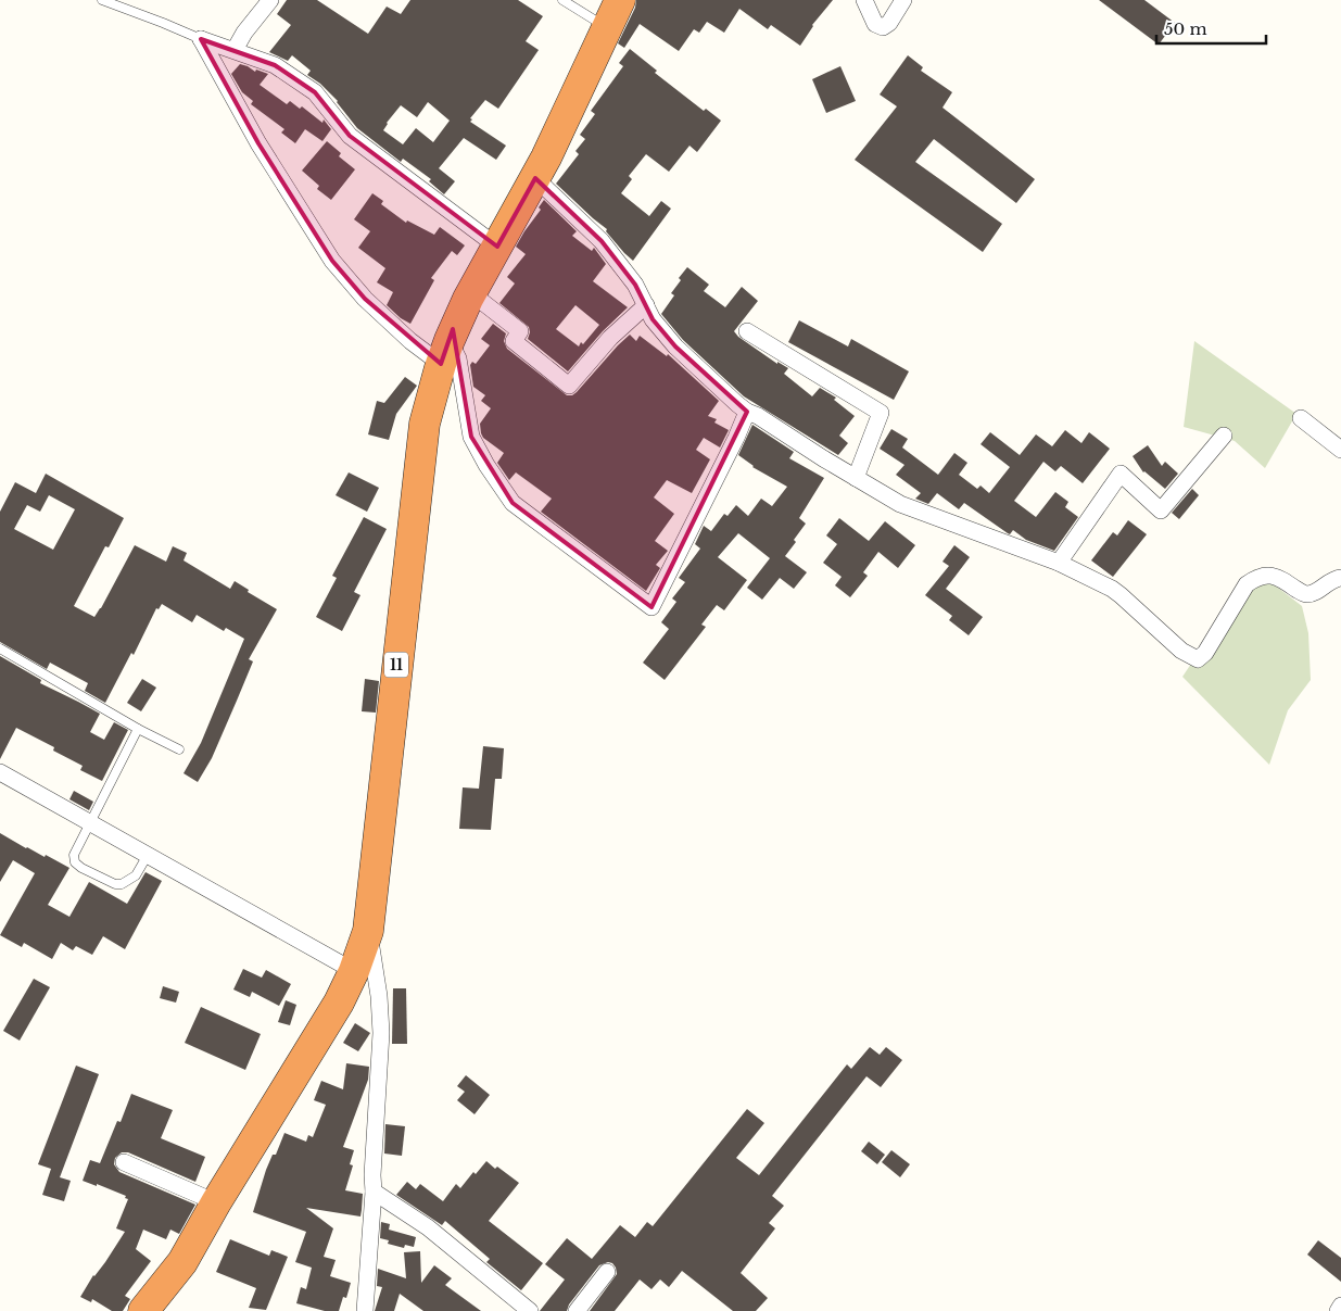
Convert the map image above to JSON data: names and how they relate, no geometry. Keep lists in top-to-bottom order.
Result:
{
  "streets": {
    "highway": ["11"]
  },
  "scale_bar": "50 m"
}
